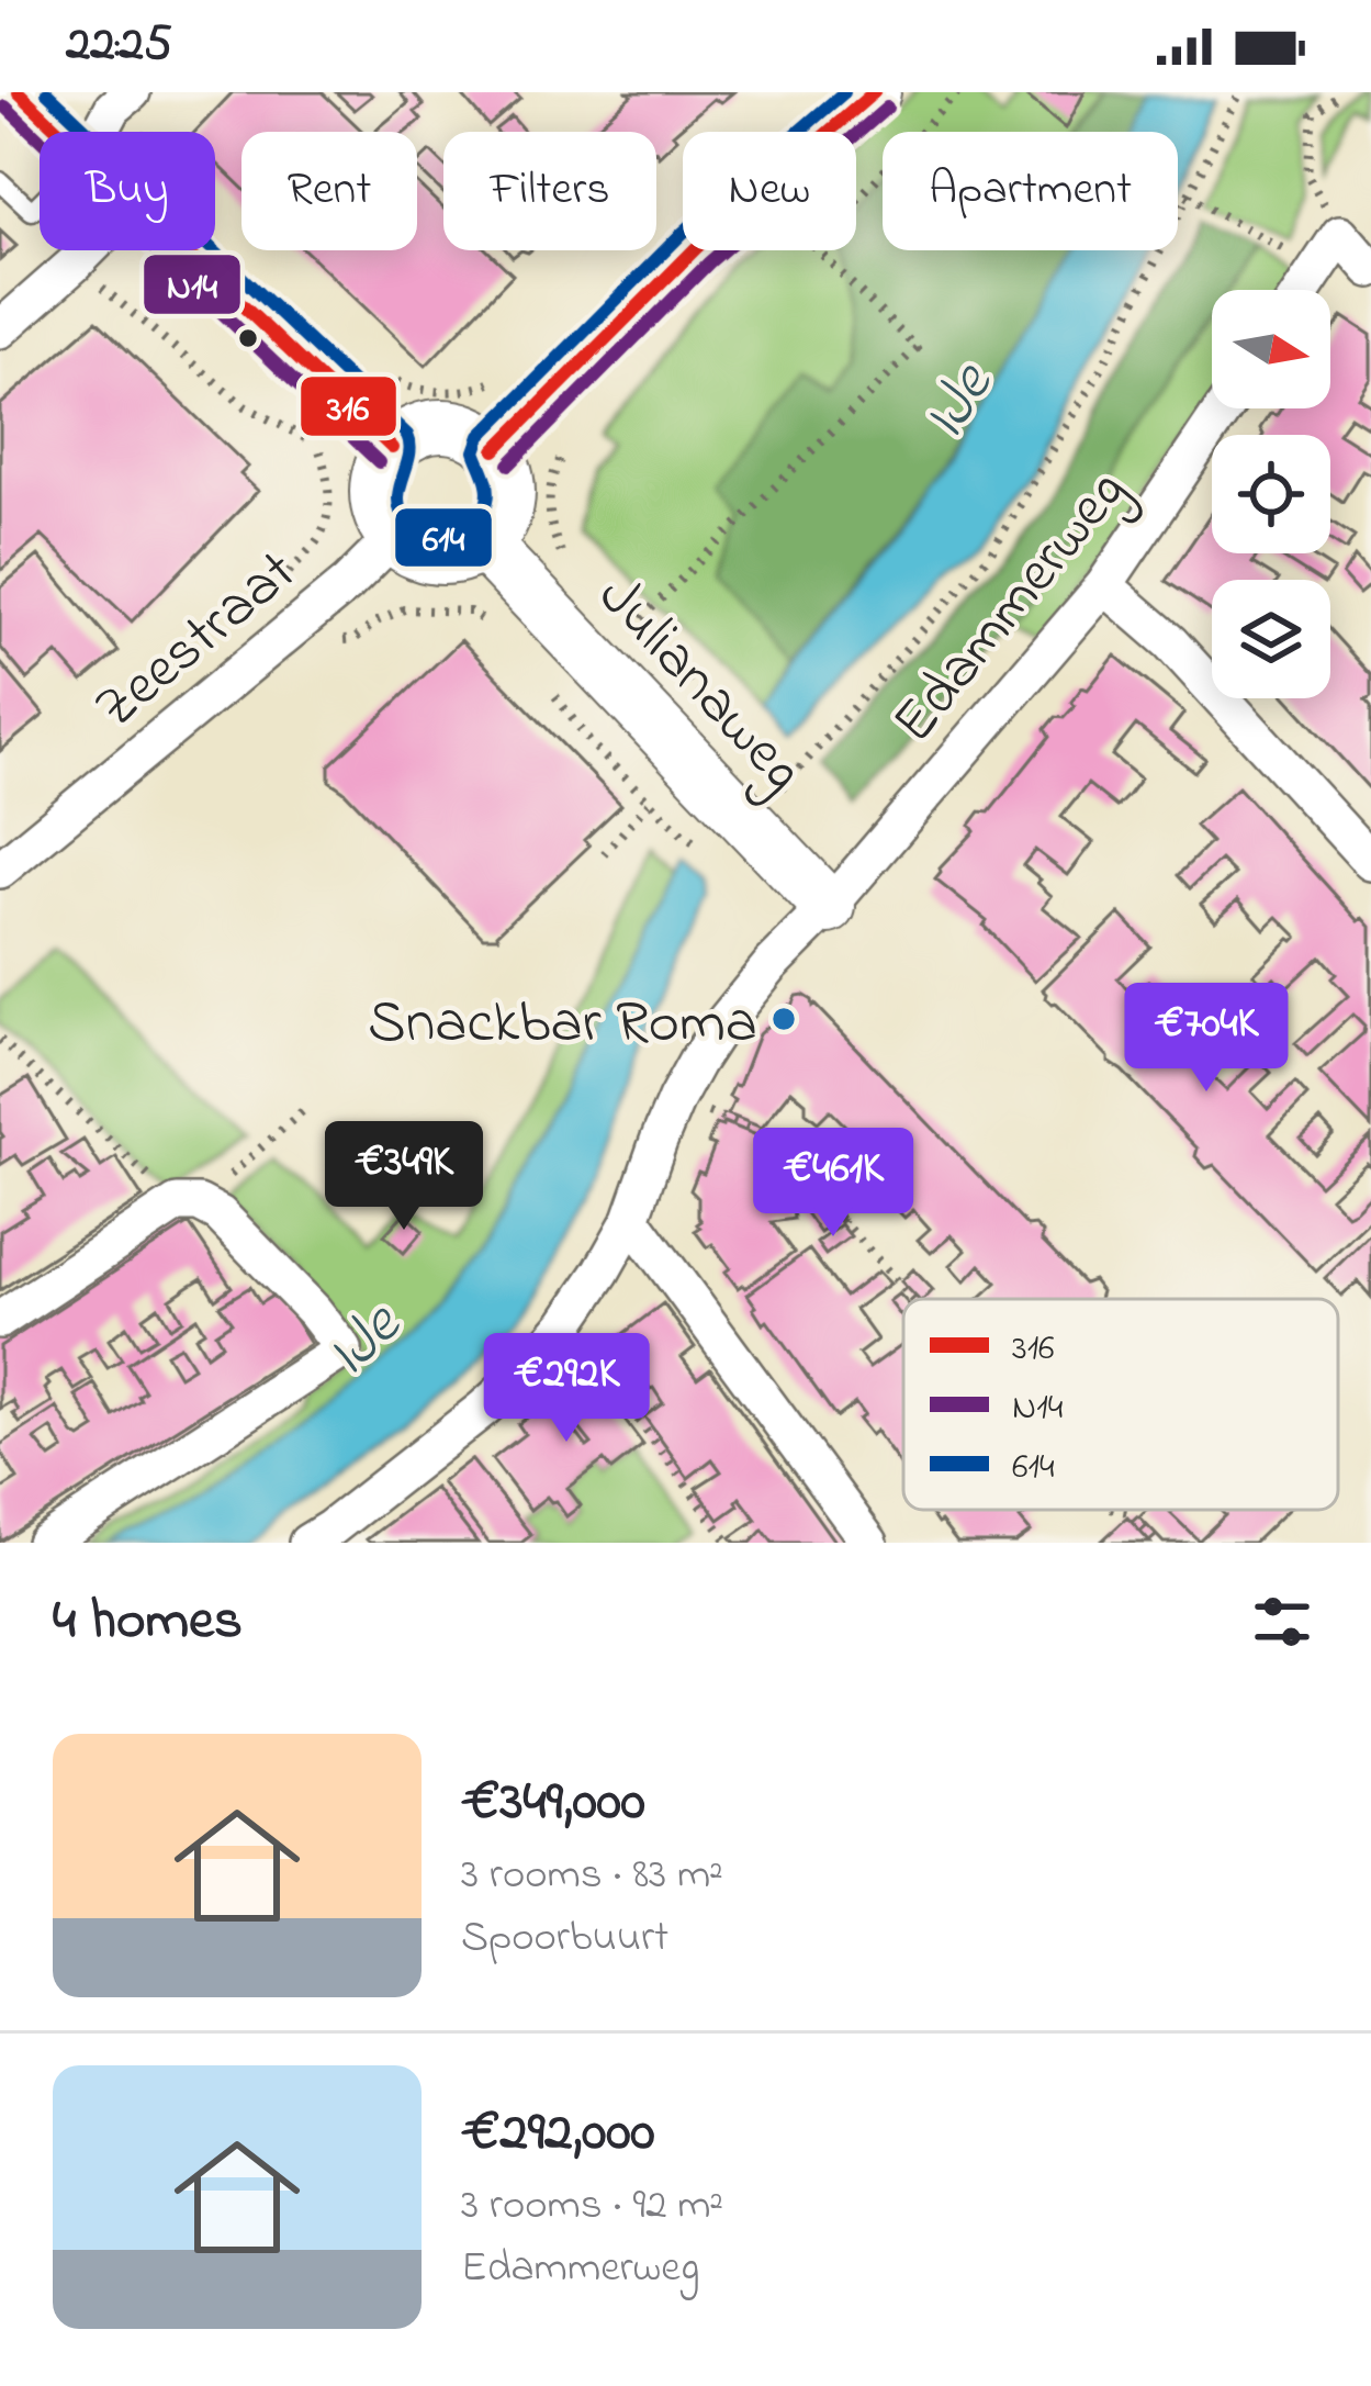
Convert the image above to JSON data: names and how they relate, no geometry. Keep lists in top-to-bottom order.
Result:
{
  "streets": {
    "main road": ["Julianaweg"],
    "street": ["Edammerweg", "Zeestraat"]
  },
  "crossings": [
    ["Edammerweg", "Julianaweg"],
    ["Zeestraat", "Julianaweg"]
  ],
  "water": ["IJe"],
  "places": ["Snackbar Roma"],
  "lines": ["transit line 316", "transit line 614", "transit line N14"],
  "legend": ["316", "N14", "614"],
  "north": "right",
  "page": {
    "status": "22:25",
    "chip": [
      "Buy",
      "Rent",
      "Filters",
      "New",
      "Apartment"
    ],
    "price": [
      "€704K",
      "€349K",
      "€461K",
      "€292K"
    ],
    "heading": "4 homes",
    "list": [
      {
        "name": "€349,000",
        "note": "3 rooms · 83 m² · Spoorbuurt"
      },
      {
        "name": "€292,000",
        "note": "3 rooms · 92 m² · Edammerweg"
      }
    ]
  }
}
